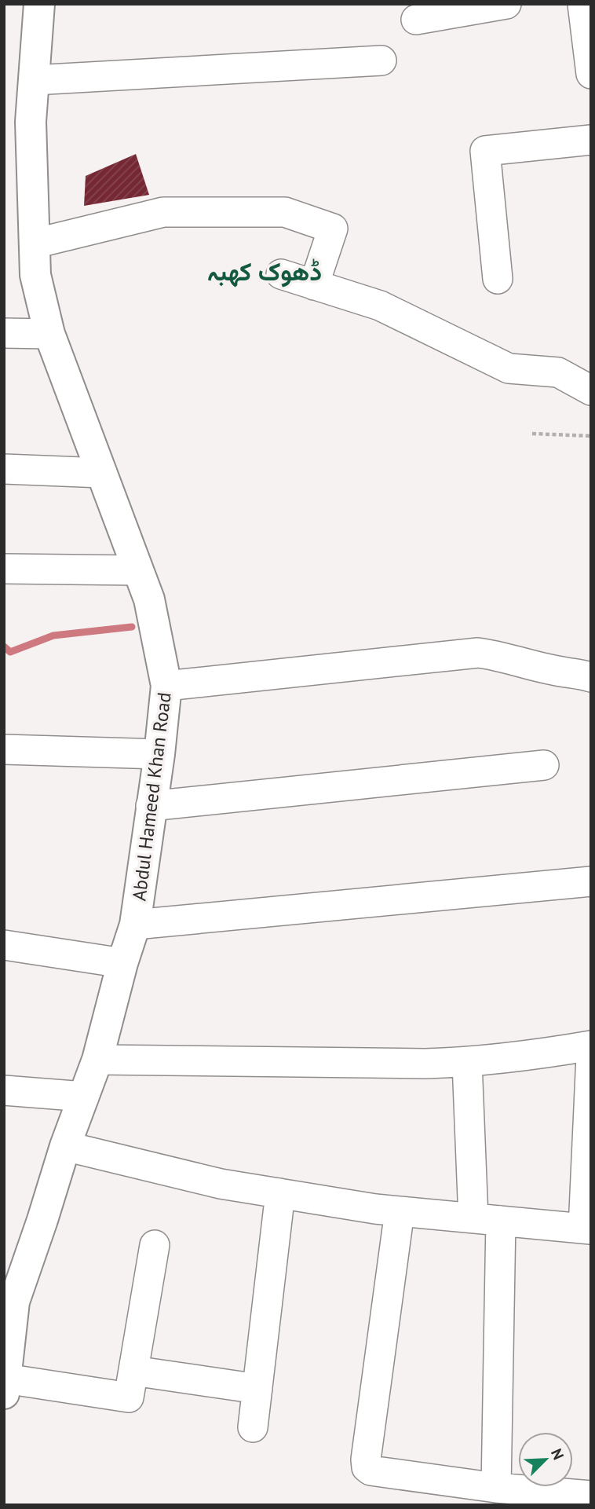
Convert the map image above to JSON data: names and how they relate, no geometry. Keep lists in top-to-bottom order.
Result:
{
  "streets": {
    "main road": ["Abdul Hameed Khan Road"]
  },
  "districts": ["ڈھوک کھبہ"],
  "north": "top right"
}
